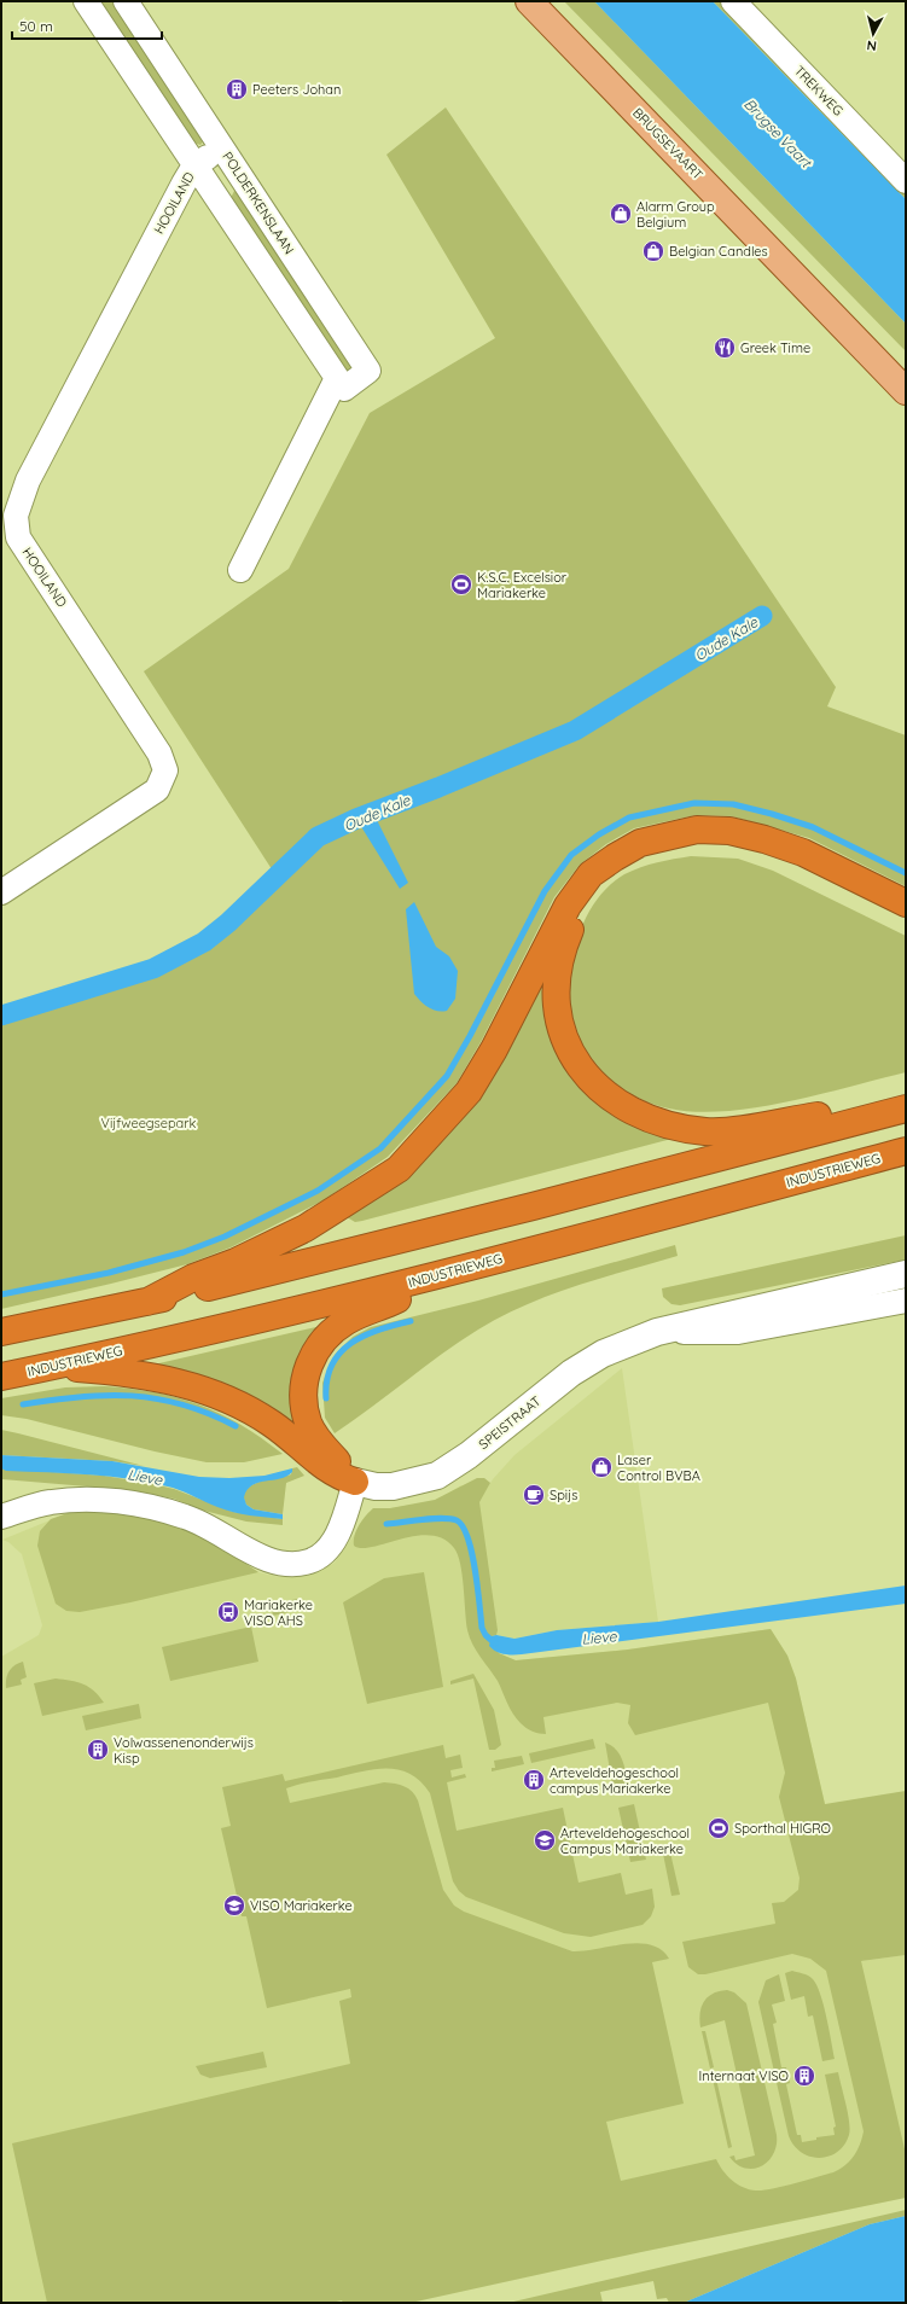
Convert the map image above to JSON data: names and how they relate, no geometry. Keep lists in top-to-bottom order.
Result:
{
  "streets": {
    "highway": ["INDUSTRIEWEG"],
    "main road": ["BRUGSEVAART"],
    "street": [
      "TREKWEG",
      "HOOILAND",
      "POLDERKENSLAAN",
      "SPEISTRAAT"
    ]
  },
  "crossings": [
    ["HOOILAND", "POLDERKENSLAAN"]
  ],
  "water": ["Brugse Vaart", "Oude Kale", "Lieve"],
  "parks": ["Vijfweegsepark"],
  "places": {
    "building": [
      "Peeters Johan",
      "Volwassenenonderwijs Kisp",
      "Arteveldehogeschool campus Mariakerke",
      "Internaat VISO"
    ],
    "shop": ["Alarm Group Belgium", "Belgian Candles", "Laser Control BVBA"],
    "restaurant": ["Greek Time"],
    "sports": ["K.S.C. Excelsior Mariakerke", "Sporthal HIGRO"],
    "cafe": ["Spijs"],
    "bus stop": ["Mariakerke VISO AHS"],
    "school or university": ["Arteveldehogeschool Campus Mariakerke", "VISO Mariakerke"]
  },
  "scale_bar": "50 m",
  "north": "bottom"
}
